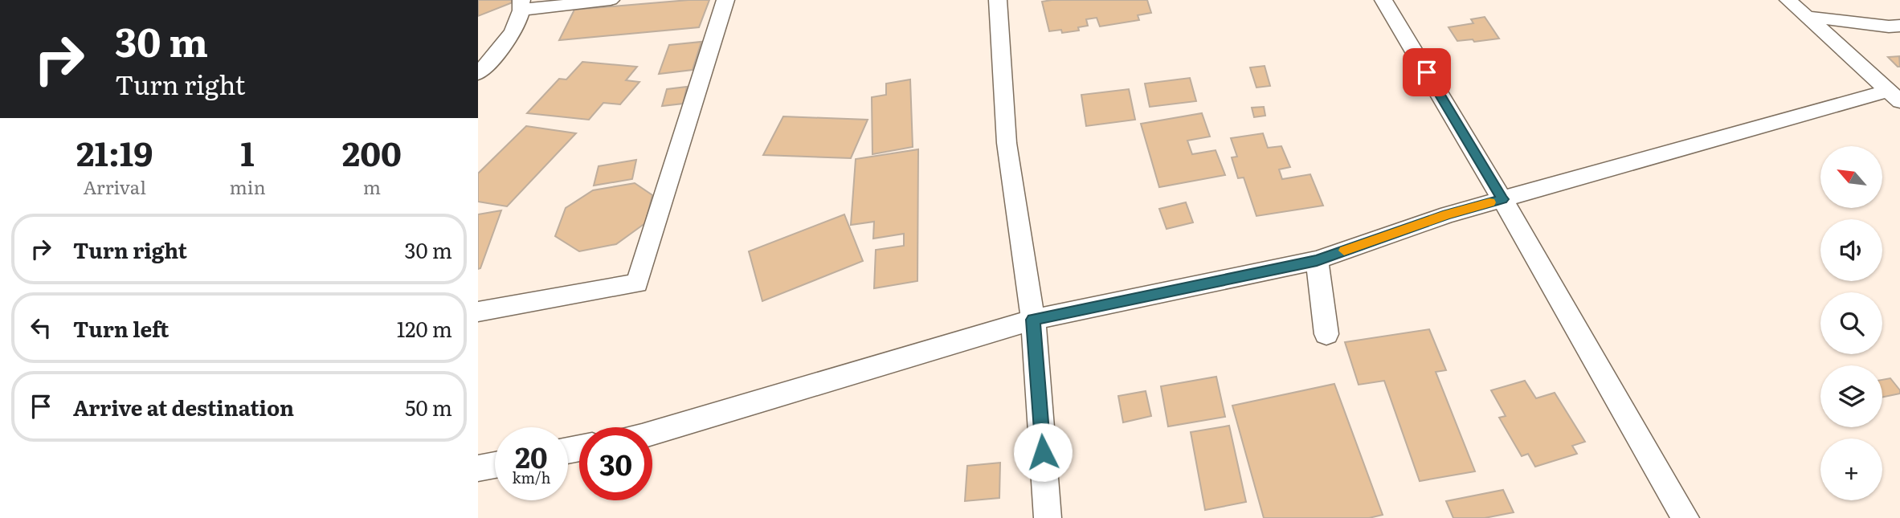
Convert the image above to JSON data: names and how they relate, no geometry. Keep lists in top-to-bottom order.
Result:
{
  "north": "top left",
  "page": {
    "turn": ["30 m", "Turn right"],
    "eta": [
      "21:19",
      "Arrival",
      "1",
      "min",
      "200",
      "m"
    ],
    "map_buttons": "+",
    "list": [
      {
        "name": "Turn right",
        "value": "30 m"
      },
      {
        "name": "Turn left",
        "value": "120 m"
      },
      {
        "name": "Arrive at destination",
        "value": "50 m"
      }
    ],
    "speed": "20 km/h",
    "limit": "30"
  }
}
